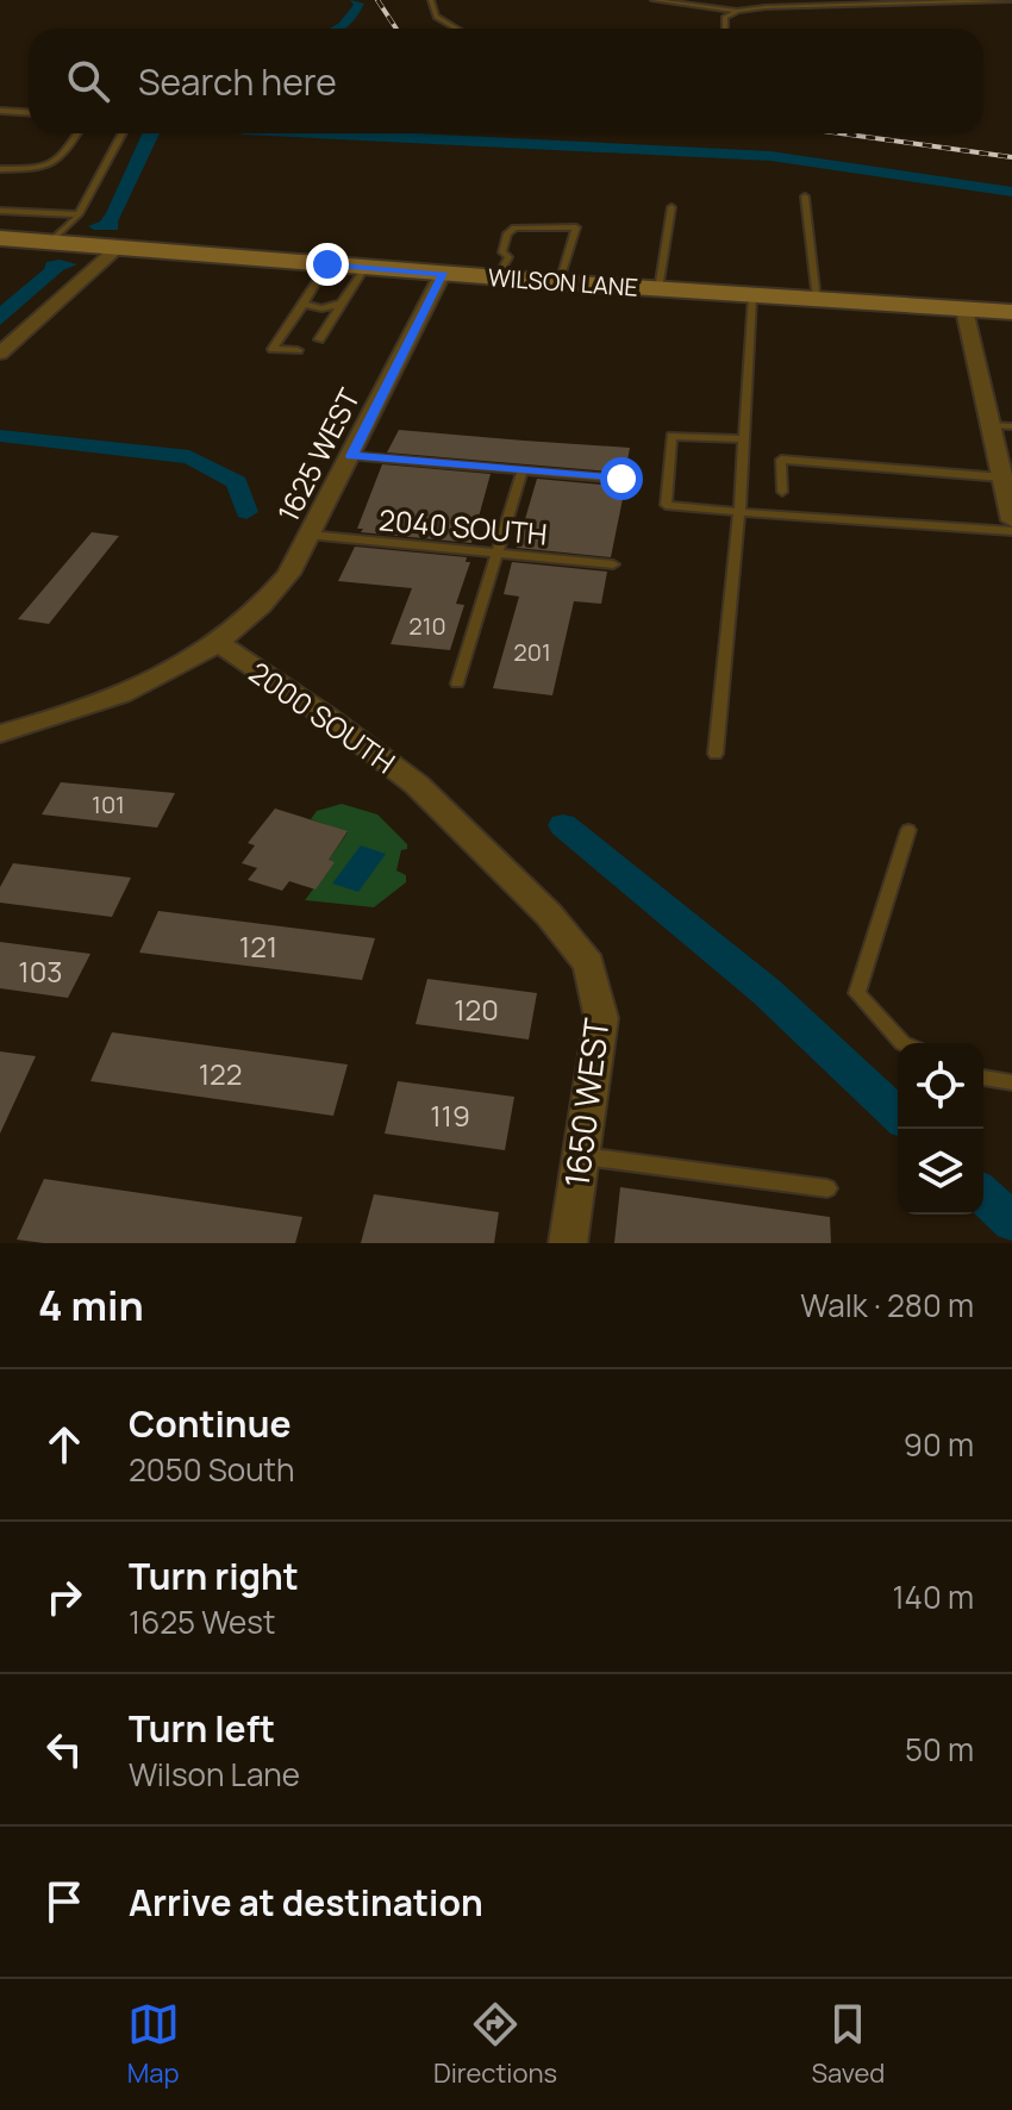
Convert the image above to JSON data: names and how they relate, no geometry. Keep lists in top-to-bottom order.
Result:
{
  "streets": {
    "main road": ["WILSON LANE"],
    "street": ["1625 WEST", "2000 SOUTH", "1650 WEST"],
    "lane": ["2040 SOUTH"]
  },
  "crossings": [
    ["WILSON LANE", "1625 WEST"],
    ["1625 WEST", "2040 SOUTH"],
    ["1625 WEST", "2000 SOUTH"],
    ["2000 SOUTH", "1650 WEST"]
  ],
  "house_numbers": [
    "210",
    "201",
    "101",
    "121",
    "103",
    "120",
    "122",
    "119"
  ],
  "page": {
    "search": "Search here",
    "heading": ["4 min", "Walk · 280 m"],
    "list": [
      ["Continue", "2050 South", "90 m"],
      ["Turn right", "1625 West", "140 m"],
      ["Turn left", "Wilson Lane", "50 m"],
      "Arrive at destination"
    ],
    "nav": ["Map", "Directions", "Saved"]
  }
}
